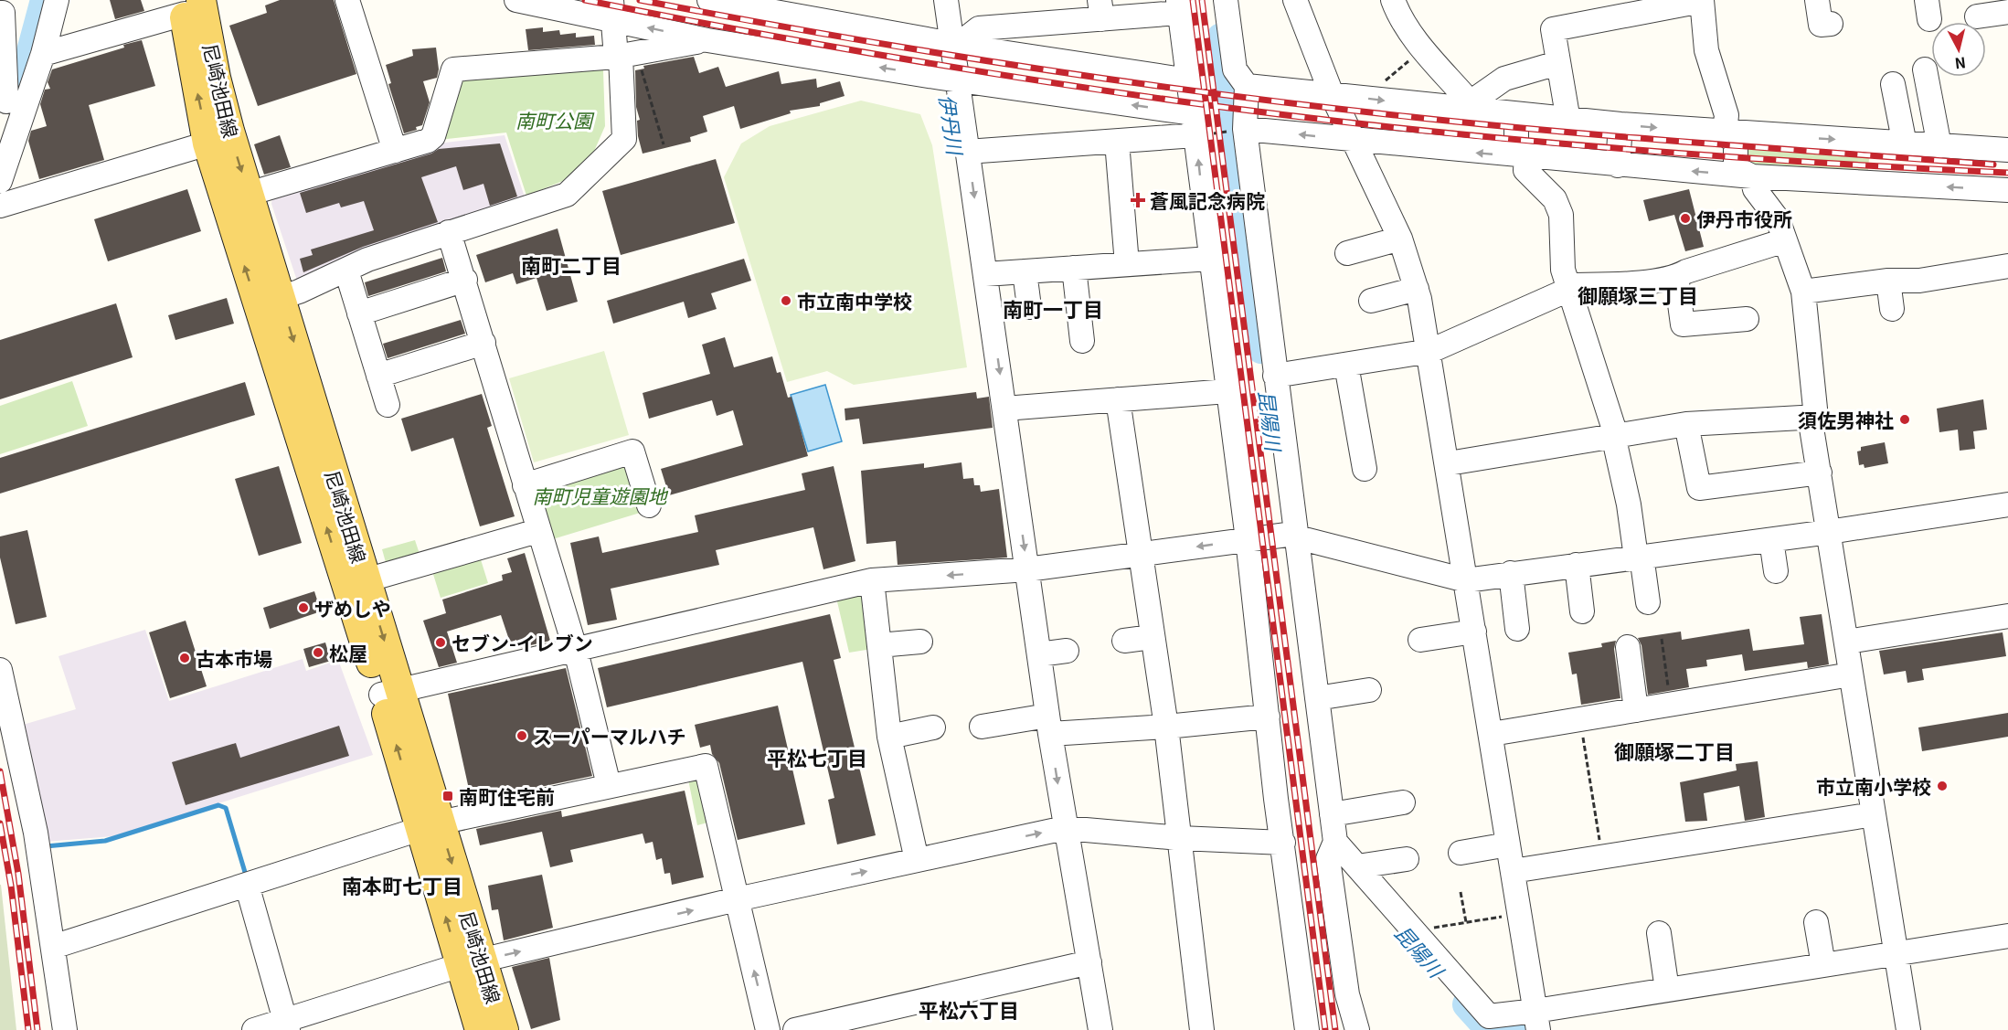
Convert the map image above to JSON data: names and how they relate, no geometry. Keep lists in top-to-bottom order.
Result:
{
  "streets": {
    "main road": ["尼崎池田線"]
  },
  "districts": [
    "南町二丁目",
    "御願塚三丁目",
    "南町一丁目",
    "御願塚二丁目",
    "平松七丁目",
    "南本町七丁目",
    "平松六丁目"
  ],
  "water": ["伊丹川", "昆陽川"],
  "parks": ["南町公園", "南町児童遊園地"],
  "places": {
    "health": ["蒼風記念病院"],
    "other": [
      "伊丹市役所",
      "市立南中学校",
      "須佐男神社",
      "ザめしや",
      "セブン-イレブン",
      "松屋",
      "古本市場",
      "スーパーマルハチ",
      "市立南小学校"
    ],
    "transit": ["南町住宅前"]
  },
  "north": "bottom"
}
